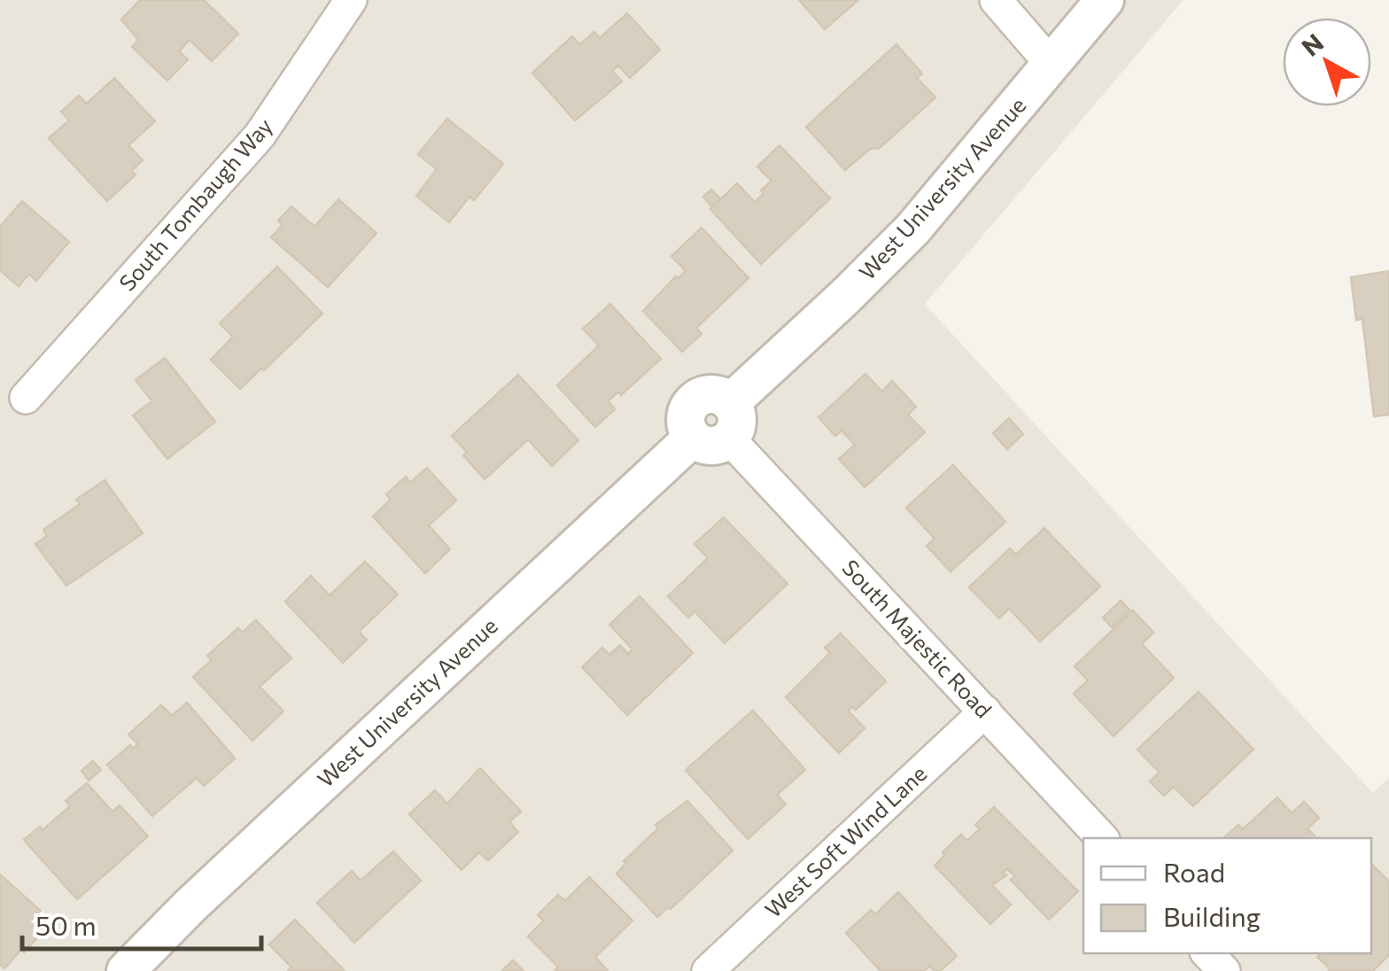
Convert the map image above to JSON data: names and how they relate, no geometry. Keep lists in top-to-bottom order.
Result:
{
  "streets": {
    "street": [
      "West University Avenue",
      "South Tombaugh Way",
      "South Majestic Road",
      "West Soft Wind Lane"
    ]
  },
  "crossings": [
    ["West University Avenue", "South Majestic Road"],
    ["South Majestic Road", "West Soft Wind Lane"]
  ],
  "legend": ["Road", "Building"],
  "scale_bar": "50 m",
  "north": "top left"
}
